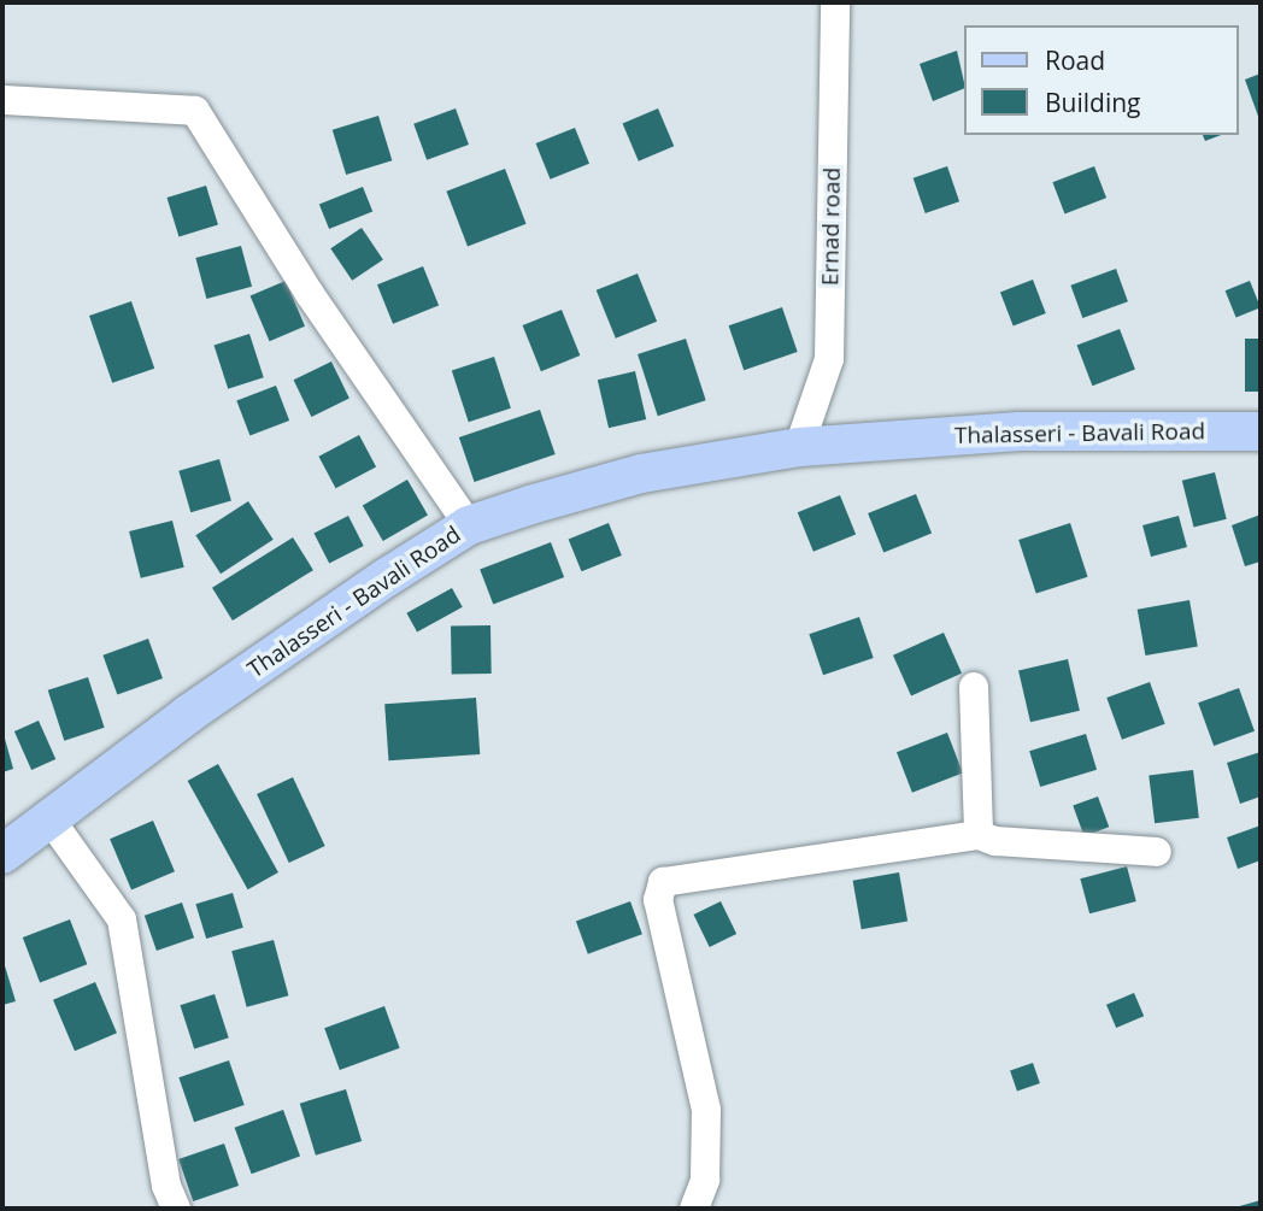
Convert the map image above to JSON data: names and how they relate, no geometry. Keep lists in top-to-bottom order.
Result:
{
  "streets": {
    "main road": ["Thalasseri - Bavali Road"],
    "street": ["Ernad road"]
  },
  "crossings": [
    ["Ernad road", "Thalasseri - Bavali Road"]
  ],
  "legend": ["Road", "Building"]
}
